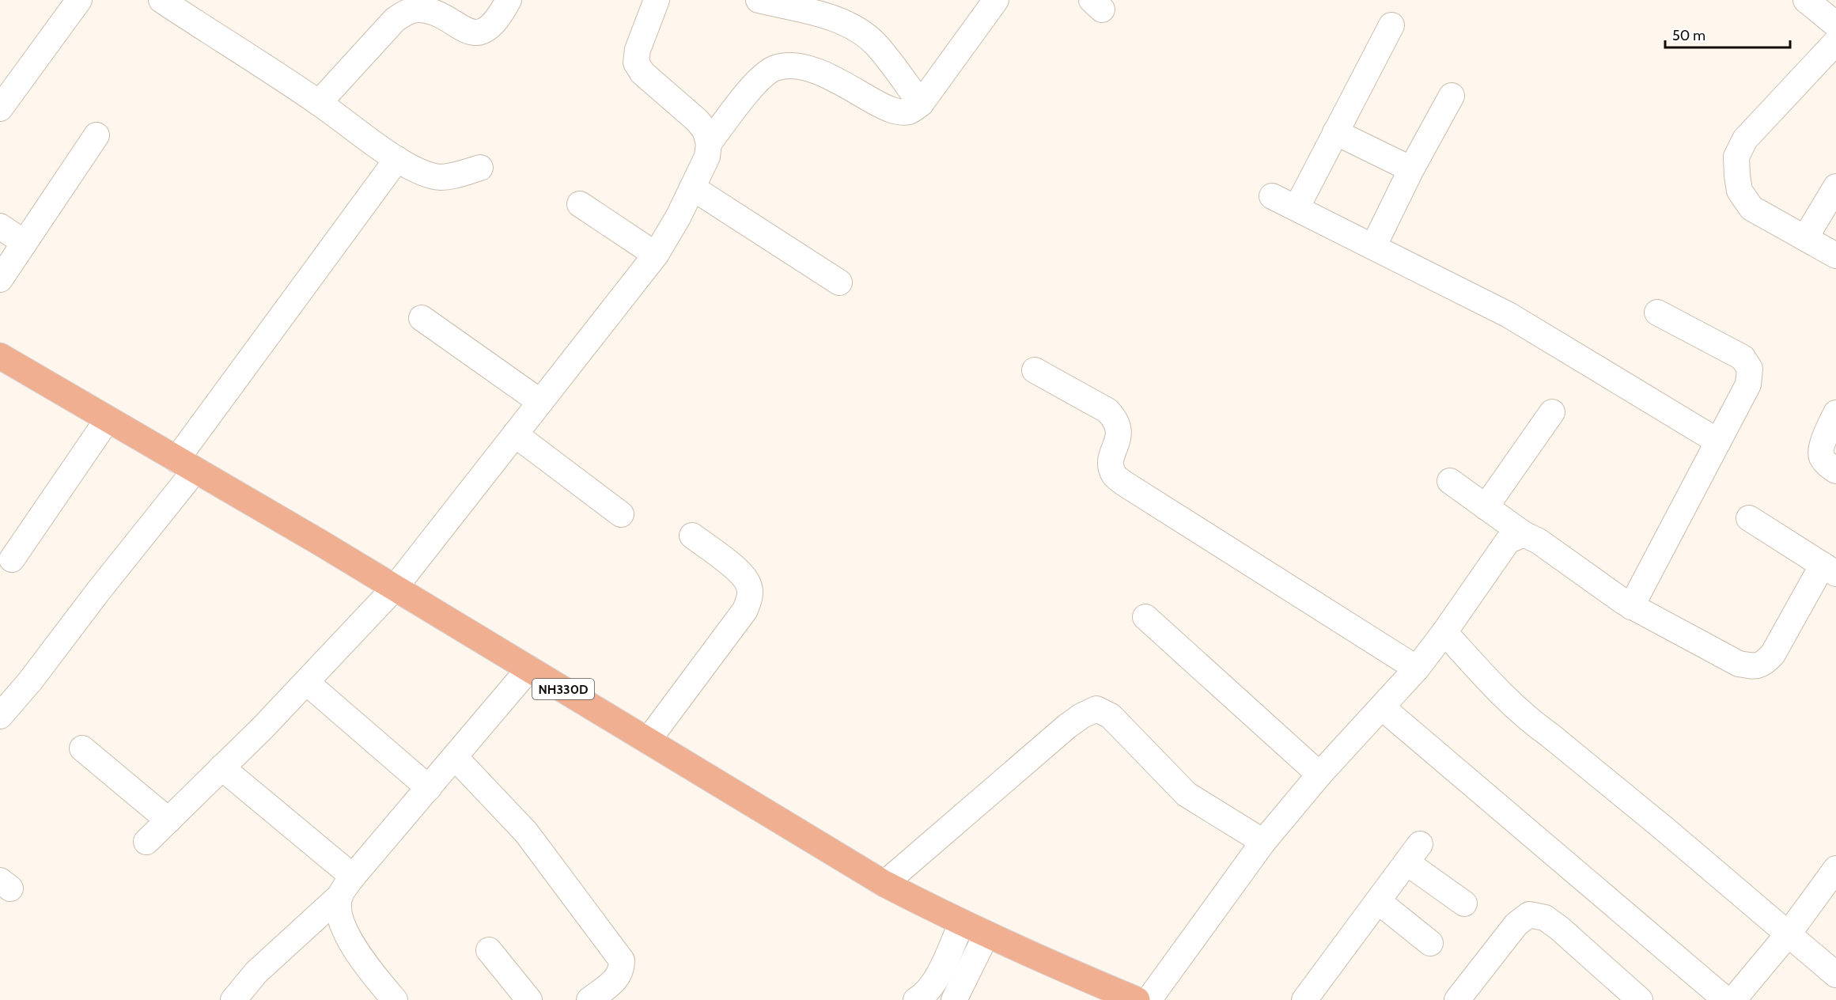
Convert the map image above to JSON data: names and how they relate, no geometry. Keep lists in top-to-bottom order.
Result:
{
  "streets": {
    "highway": ["NH330D"]
  },
  "scale_bar": "50 m"
}
